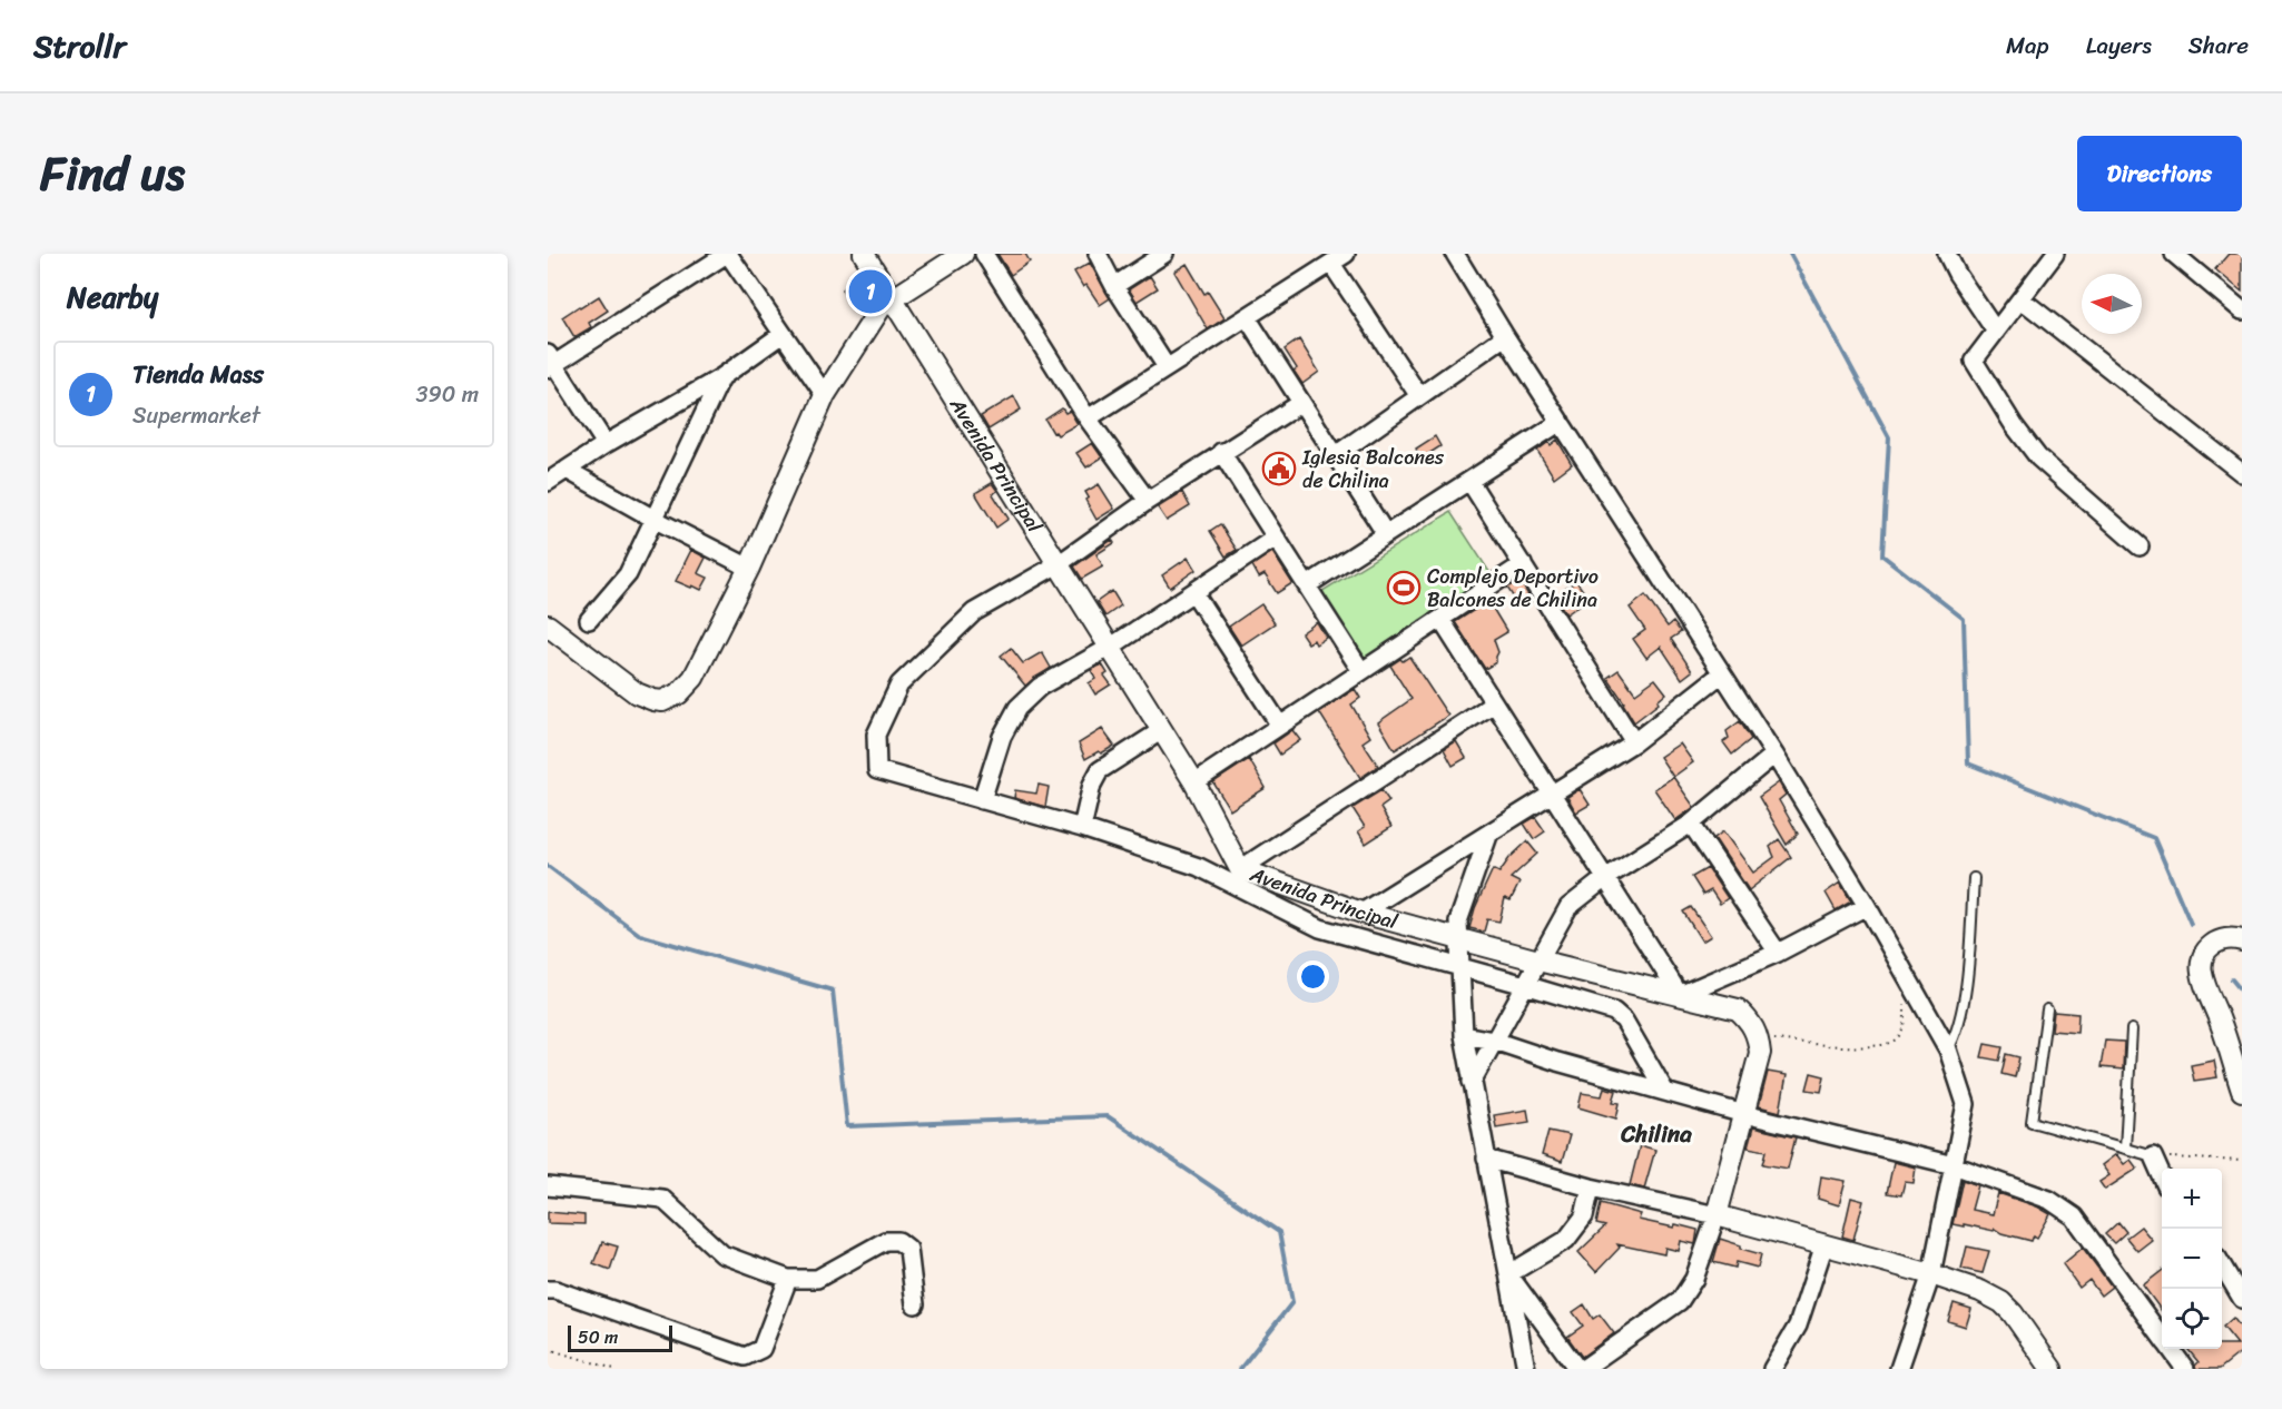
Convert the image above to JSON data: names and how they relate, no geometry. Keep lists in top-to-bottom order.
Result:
{
  "streets": {
    "street": ["Avenida Principal"]
  },
  "districts": ["Chilina"],
  "places": {
    "public building": ["Iglesia Balcones de Chilina"],
    "sports": ["Complejo Deportivo Balcones de Chilina"]
  },
  "scale_bar": "50 m",
  "north": "left",
  "page": {
    "header": "Strollr",
    "nav": ["Map", "Layers", "Share"],
    "title": "Find us",
    "buttons": "Directions",
    "heading": "Nearby",
    "pins": "1",
    "list": [
      {
        "mark": "1",
        "name": "Tienda Mass",
        "note": "Supermarket",
        "value": "390 m"
      }
    ],
    "map_buttons": ["+", "−"],
    "scale": "50 m"
  }
}
